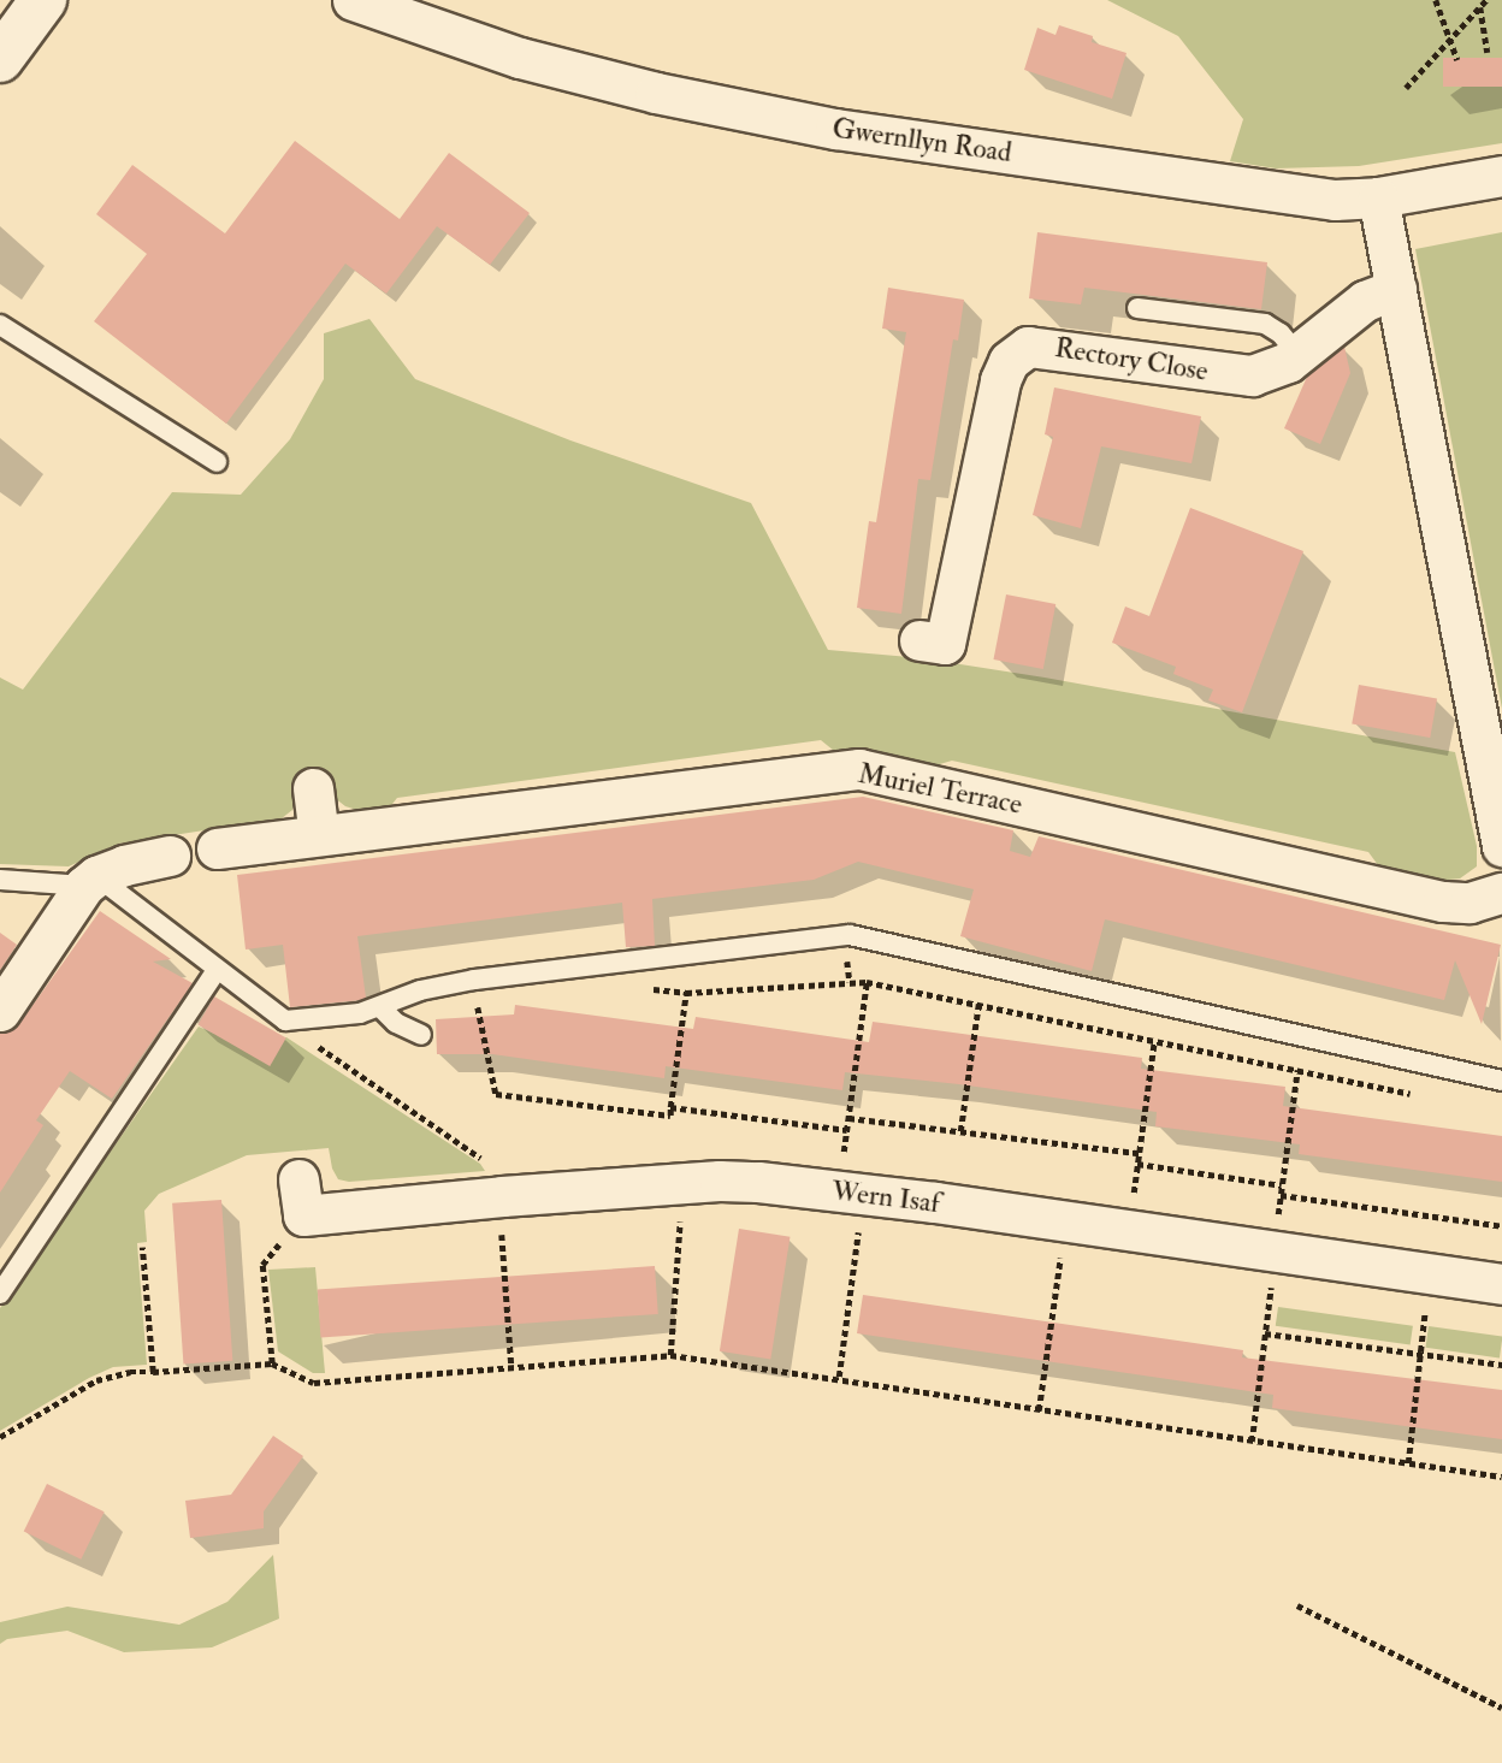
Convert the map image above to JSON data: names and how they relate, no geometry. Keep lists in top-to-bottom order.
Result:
{
  "streets": {
    "street": [
      "Gwernllyn Road",
      "Rectory Close",
      "Muriel Terrace",
      "Wern Isaf"
    ]
  }
}
